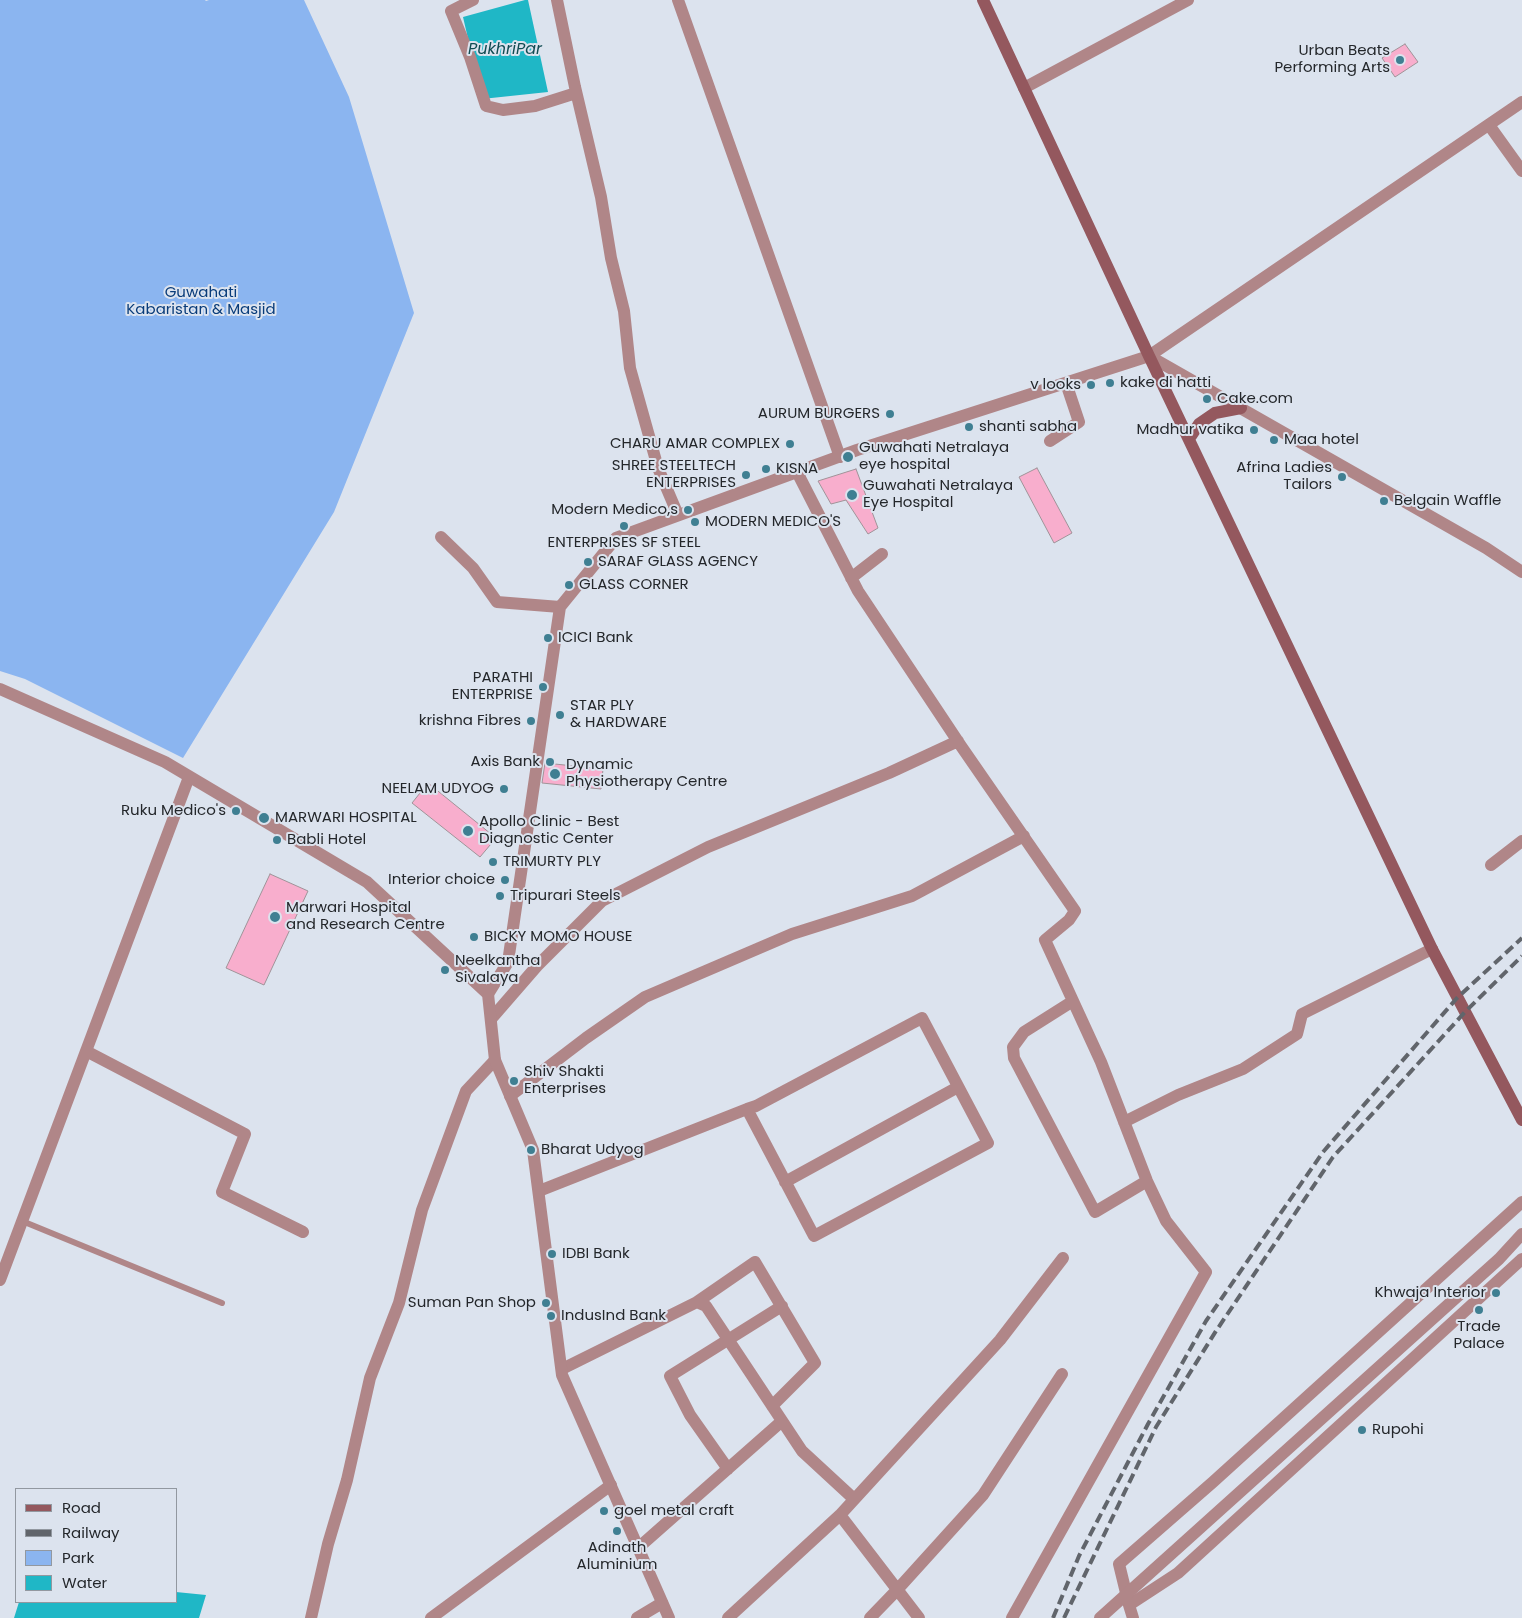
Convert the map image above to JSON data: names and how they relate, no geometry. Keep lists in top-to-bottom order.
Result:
{
  "water": ["PukhriPar"],
  "parks": ["Guwahati Kabaristan & Masjid"],
  "places": [
    "Urban Beats Performing Arts",
    "kake di hatti",
    "v looks",
    "Cake.com",
    "AURUM BURGERS",
    "shanti sabha",
    "Madhur vatika",
    "Maa hotel",
    "CHARU AMAR COMPLEX",
    "Guwahati Netralaya eye hospital",
    "KISNA",
    "SHREE STEELTECH ENTERPRISES",
    "Afrina Ladies Tailors",
    "Guwahati Netralaya Eye Hospital",
    "Belgain Waffle",
    "Modern Medico,s",
    "MODERN MEDICO'S",
    "ENTERPRISES SF STEEL",
    "SARAF GLASS AGENCY",
    "GLASS CORNER",
    "ICICI Bank",
    "PARATHI ENTERPRISE",
    "STAR PLY & HARDWARE",
    "krishna Fibres",
    "Axis Bank",
    "Dynamic Physiotherapy Centre",
    "NEELAM UDYOG",
    "Ruku Medico's",
    "MARWARI HOSPITAL",
    "Apollo Clinic - Best Diagnostic Center",
    "Babli Hotel",
    "TRIMURTY PLY",
    "Interior choice",
    "Tripurari Steels",
    "Marwari Hospital and Research Centre",
    "BICKY MOMO HOUSE",
    "Neelkantha Sivalaya",
    "Shiv Shakti Enterprises",
    "Bharat Udyog",
    "IDBI Bank",
    "Khwaja Interior",
    "Suman Pan Shop",
    "Trade Palace",
    "IndusInd Bank",
    "Rupohi",
    "goel metal craft",
    "Adinath Aluminium"
  ],
  "legend": [
    "Road",
    "Railway",
    "Park",
    "Water"
  ]
}
